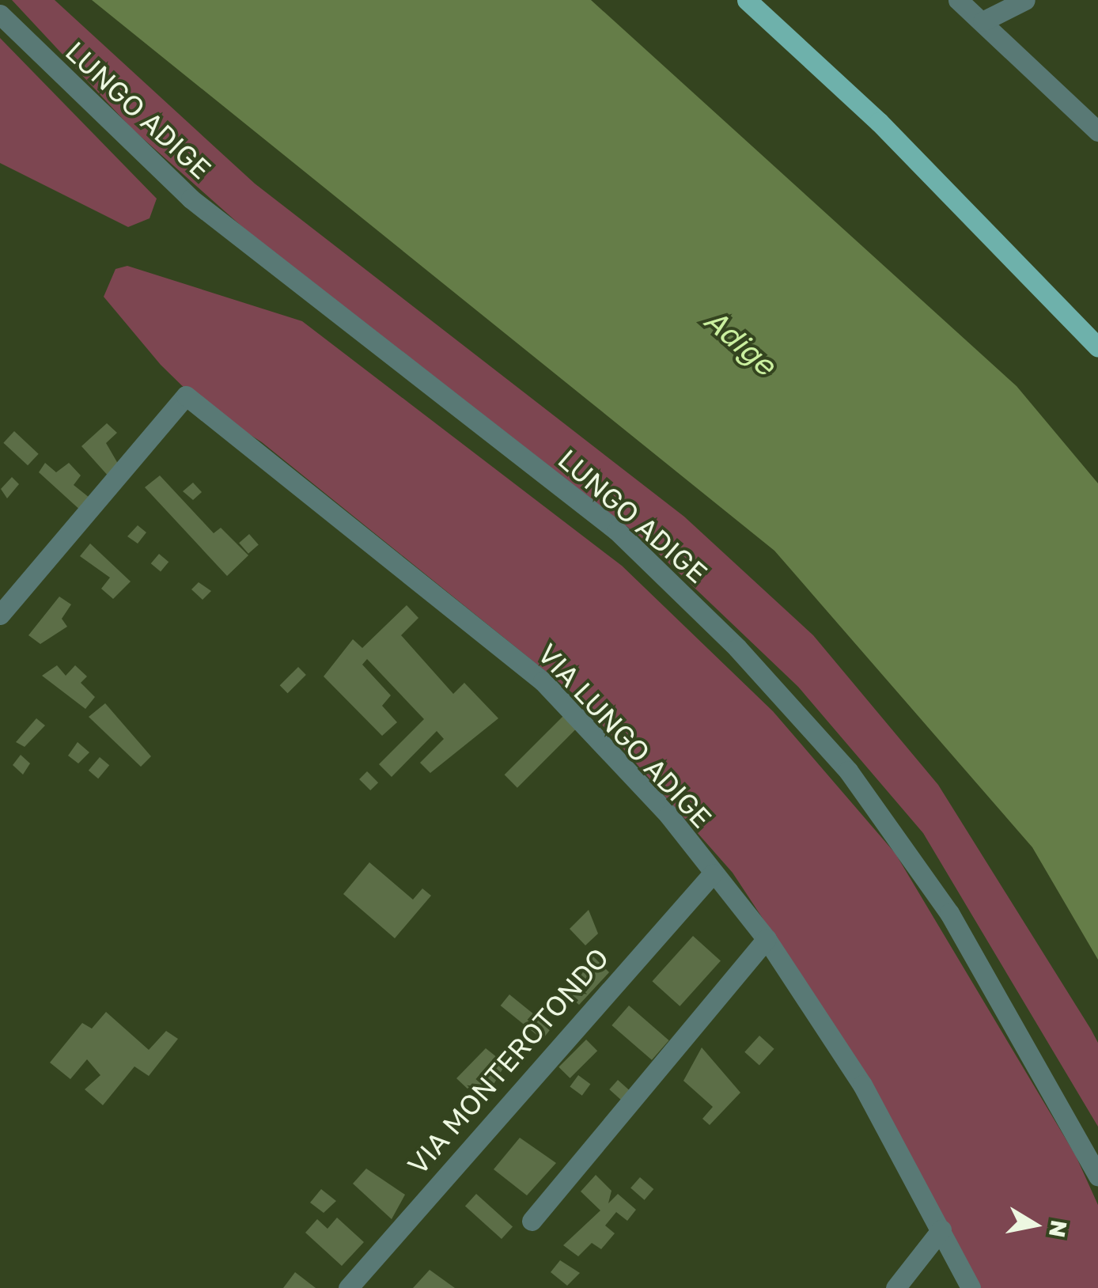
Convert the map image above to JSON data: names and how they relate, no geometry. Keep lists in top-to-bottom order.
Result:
{
  "streets": {
    "street": ["LUNGO ADIGE", "VIA LUNGO ADIGE", "VIA MONTEROTONDO"]
  },
  "crossings": [
    ["VIA LUNGO ADIGE", "VIA MONTEROTONDO"]
  ],
  "water": ["Adige"],
  "north": "right"
}
